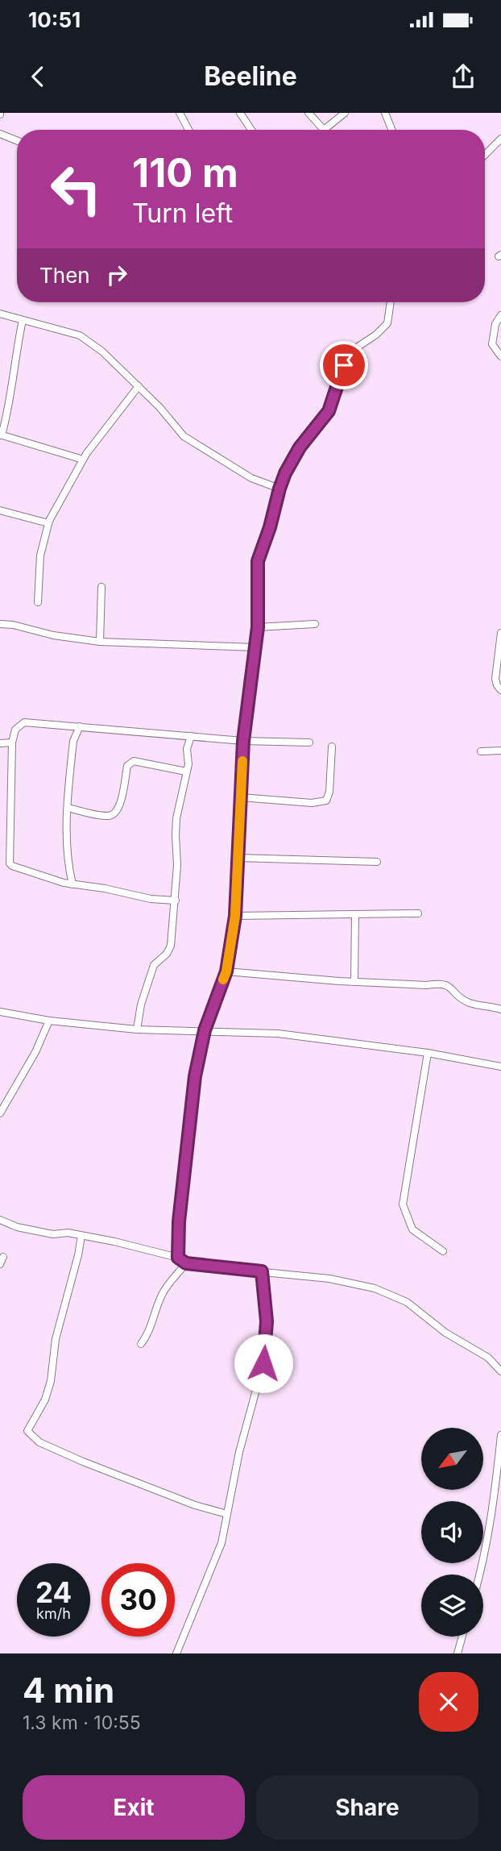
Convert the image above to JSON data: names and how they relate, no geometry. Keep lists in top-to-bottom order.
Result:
{
  "north": "bottom left",
  "page": {
    "status": "10:51",
    "header": "Beeline",
    "turn": ["110 m", "Turn left"],
    "then": "Then",
    "speed": "24 km/h",
    "limit": "30",
    "heading": ["4 min", "1.3 km · 10:55"],
    "buttons": ["Exit", "Share"]
  }
}
